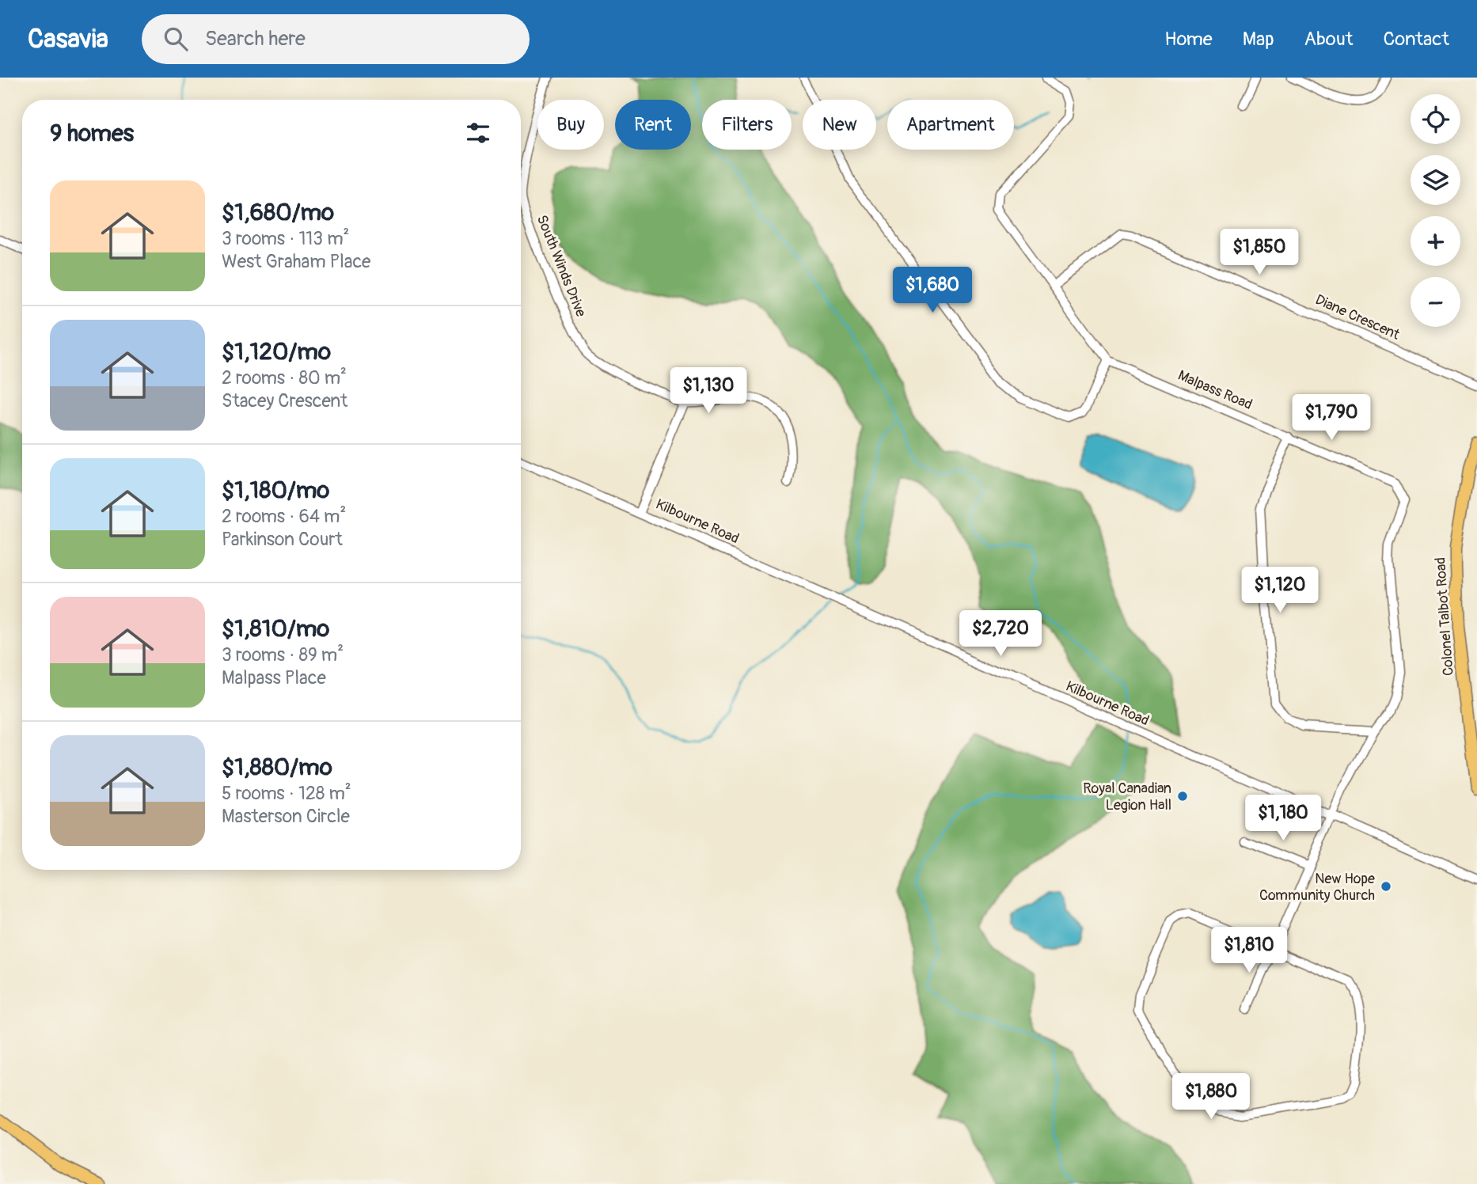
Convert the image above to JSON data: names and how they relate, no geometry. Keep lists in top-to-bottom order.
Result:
{
  "streets": {
    "main road": ["Colonel Talbot Road"],
    "street": [
      "South Winds Drive",
      "Diane Crescent",
      "Malpass Road",
      "Kilbourne Road"
    ]
  },
  "crossings": [
    ["Malpass Road", "Kilbourne Road"]
  ],
  "places": ["Royal Canadian Legion Hall", "New Hope Community Church"],
  "page": {
    "header": "Casavia",
    "search": "Search here",
    "nav": [
      "Home",
      "Map",
      "About",
      "Contact"
    ],
    "map_buttons": ["+", "−"],
    "chip": [
      "Buy",
      "Rent",
      "Filters",
      "New",
      "Apartment"
    ],
    "heading": "9 homes",
    "list": [
      {
        "name": "$1,680/mo",
        "note": "3 rooms · 113 m² · West Graham Place"
      },
      {
        "name": "$1,120/mo",
        "note": "2 rooms · 80 m² · Stacey Crescent"
      },
      {
        "name": "$1,180/mo",
        "note": "2 rooms · 64 m² · Parkinson Court"
      },
      {
        "name": "$1,810/mo",
        "note": "3 rooms · 89 m² · Malpass Place"
      },
      {
        "name": "$1,880/mo",
        "note": "5 rooms · 128 m² · Masterson Circle"
      }
    ],
    "price": [
      "$1,850",
      "$1,680",
      "$1,130",
      "$1,790",
      "$1,120",
      "$2,720",
      "$1,180",
      "$1,810",
      "$1,880"
    ]
  }
}
